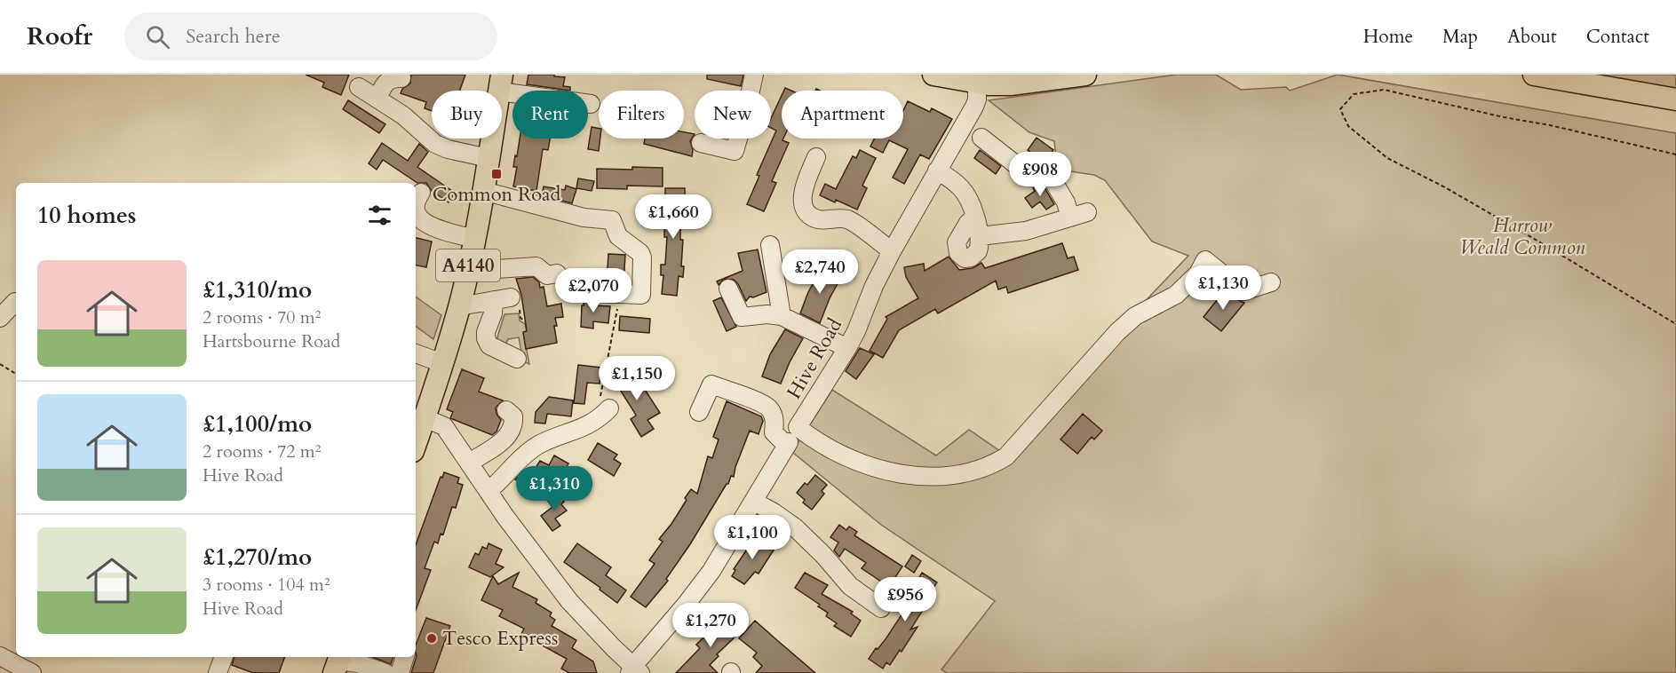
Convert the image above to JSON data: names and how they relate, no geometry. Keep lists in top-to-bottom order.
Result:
{
  "streets": {
    "main road": ["A4140"],
    "street": ["Hive Road"]
  },
  "parks": ["Harrow Weald Common"],
  "places": {
    "transit": ["Common Road"],
    "other": ["Tesco Express"]
  },
  "page": {
    "header": "Roofr",
    "search": "Search here",
    "nav": [
      "Home",
      "Map",
      "About",
      "Contact"
    ],
    "chip": [
      "Buy",
      "Rent",
      "Filters",
      "New",
      "Apartment"
    ],
    "price": [
      "£908",
      "£1,660",
      "£2,740",
      "£1,130",
      "£2,070",
      "£1,150",
      "£1,310",
      "£1,100",
      "£956",
      "£1,270"
    ],
    "heading": "10 homes",
    "list": [
      {
        "name": "£1,310/mo",
        "note": "2 rooms · 70 m² · Hartsbourne Road"
      },
      {
        "name": "£1,100/mo",
        "note": "2 rooms · 72 m² · Hive Road"
      },
      {
        "name": "£1,270/mo",
        "note": "3 rooms · 104 m² · Hive Road"
      }
    ]
  }
}
